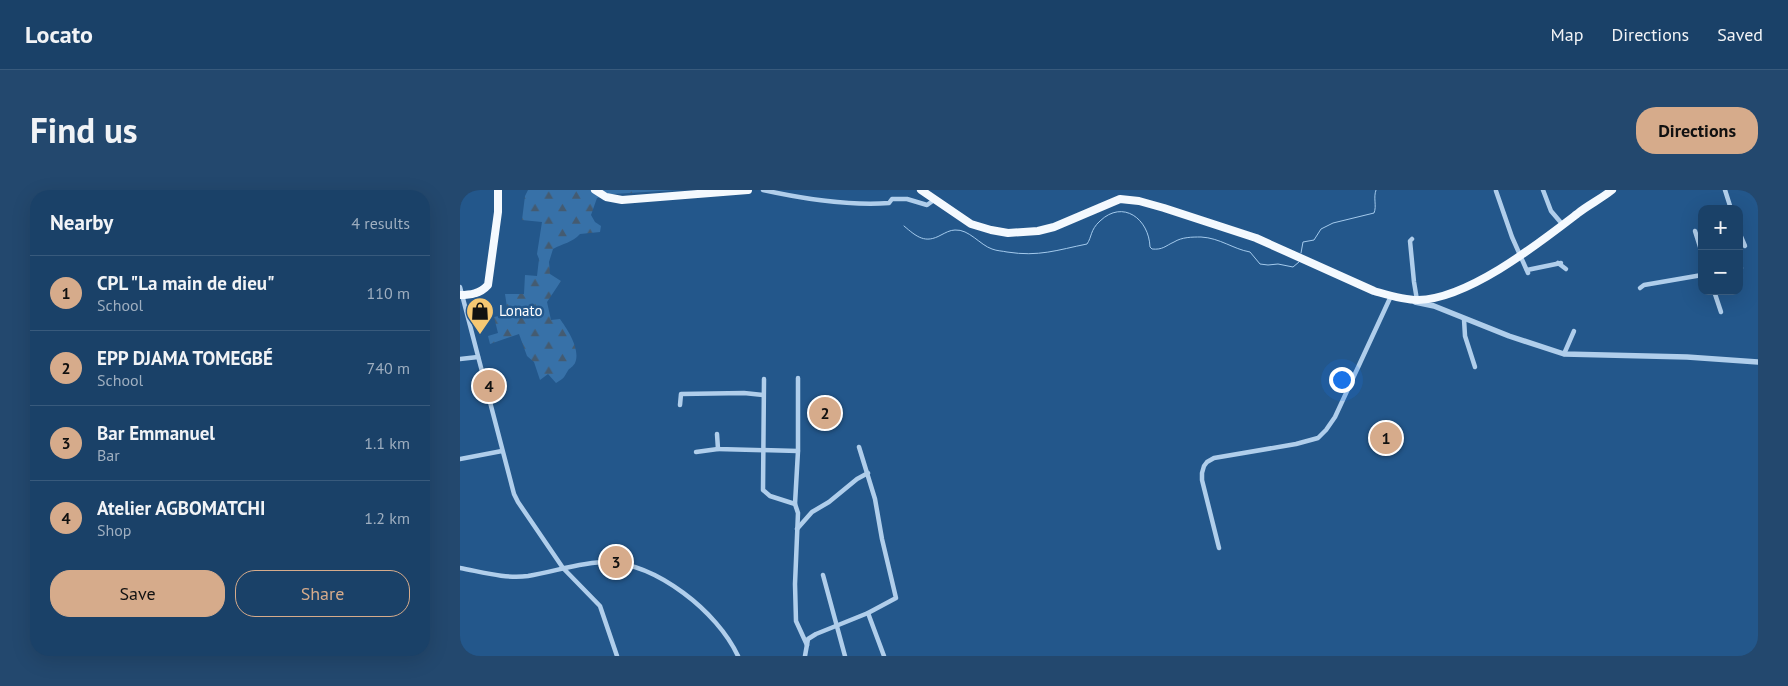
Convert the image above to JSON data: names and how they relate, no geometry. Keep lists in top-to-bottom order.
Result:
{
  "places": {
    "shop": ["Lonato"]
  },
  "page": {
    "header": "Locato",
    "nav": ["Map", "Directions", "Saved"],
    "title": "Find us",
    "buttons": [
      "Directions",
      ["Save", "Share"]
    ],
    "heading": ["Nearby", "4 results"],
    "map_buttons": ["+", "−"],
    "list": [
      {
        "mark": "1",
        "name": "CPL \"La main de dieu\"",
        "note": "School",
        "value": "110 m"
      },
      {
        "mark": "2",
        "name": "EPP DJAMA TOMEGBÉ",
        "note": "School",
        "value": "740 m"
      },
      {
        "mark": "3",
        "name": "Bar Emmanuel",
        "note": "Bar",
        "value": "1.1 km"
      },
      {
        "mark": "4",
        "name": "Atelier AGBOMATCHI",
        "note": "Shop",
        "value": "1.2 km"
      }
    ],
    "pins": [
      "4",
      "2",
      "1",
      "3"
    ]
  }
}
